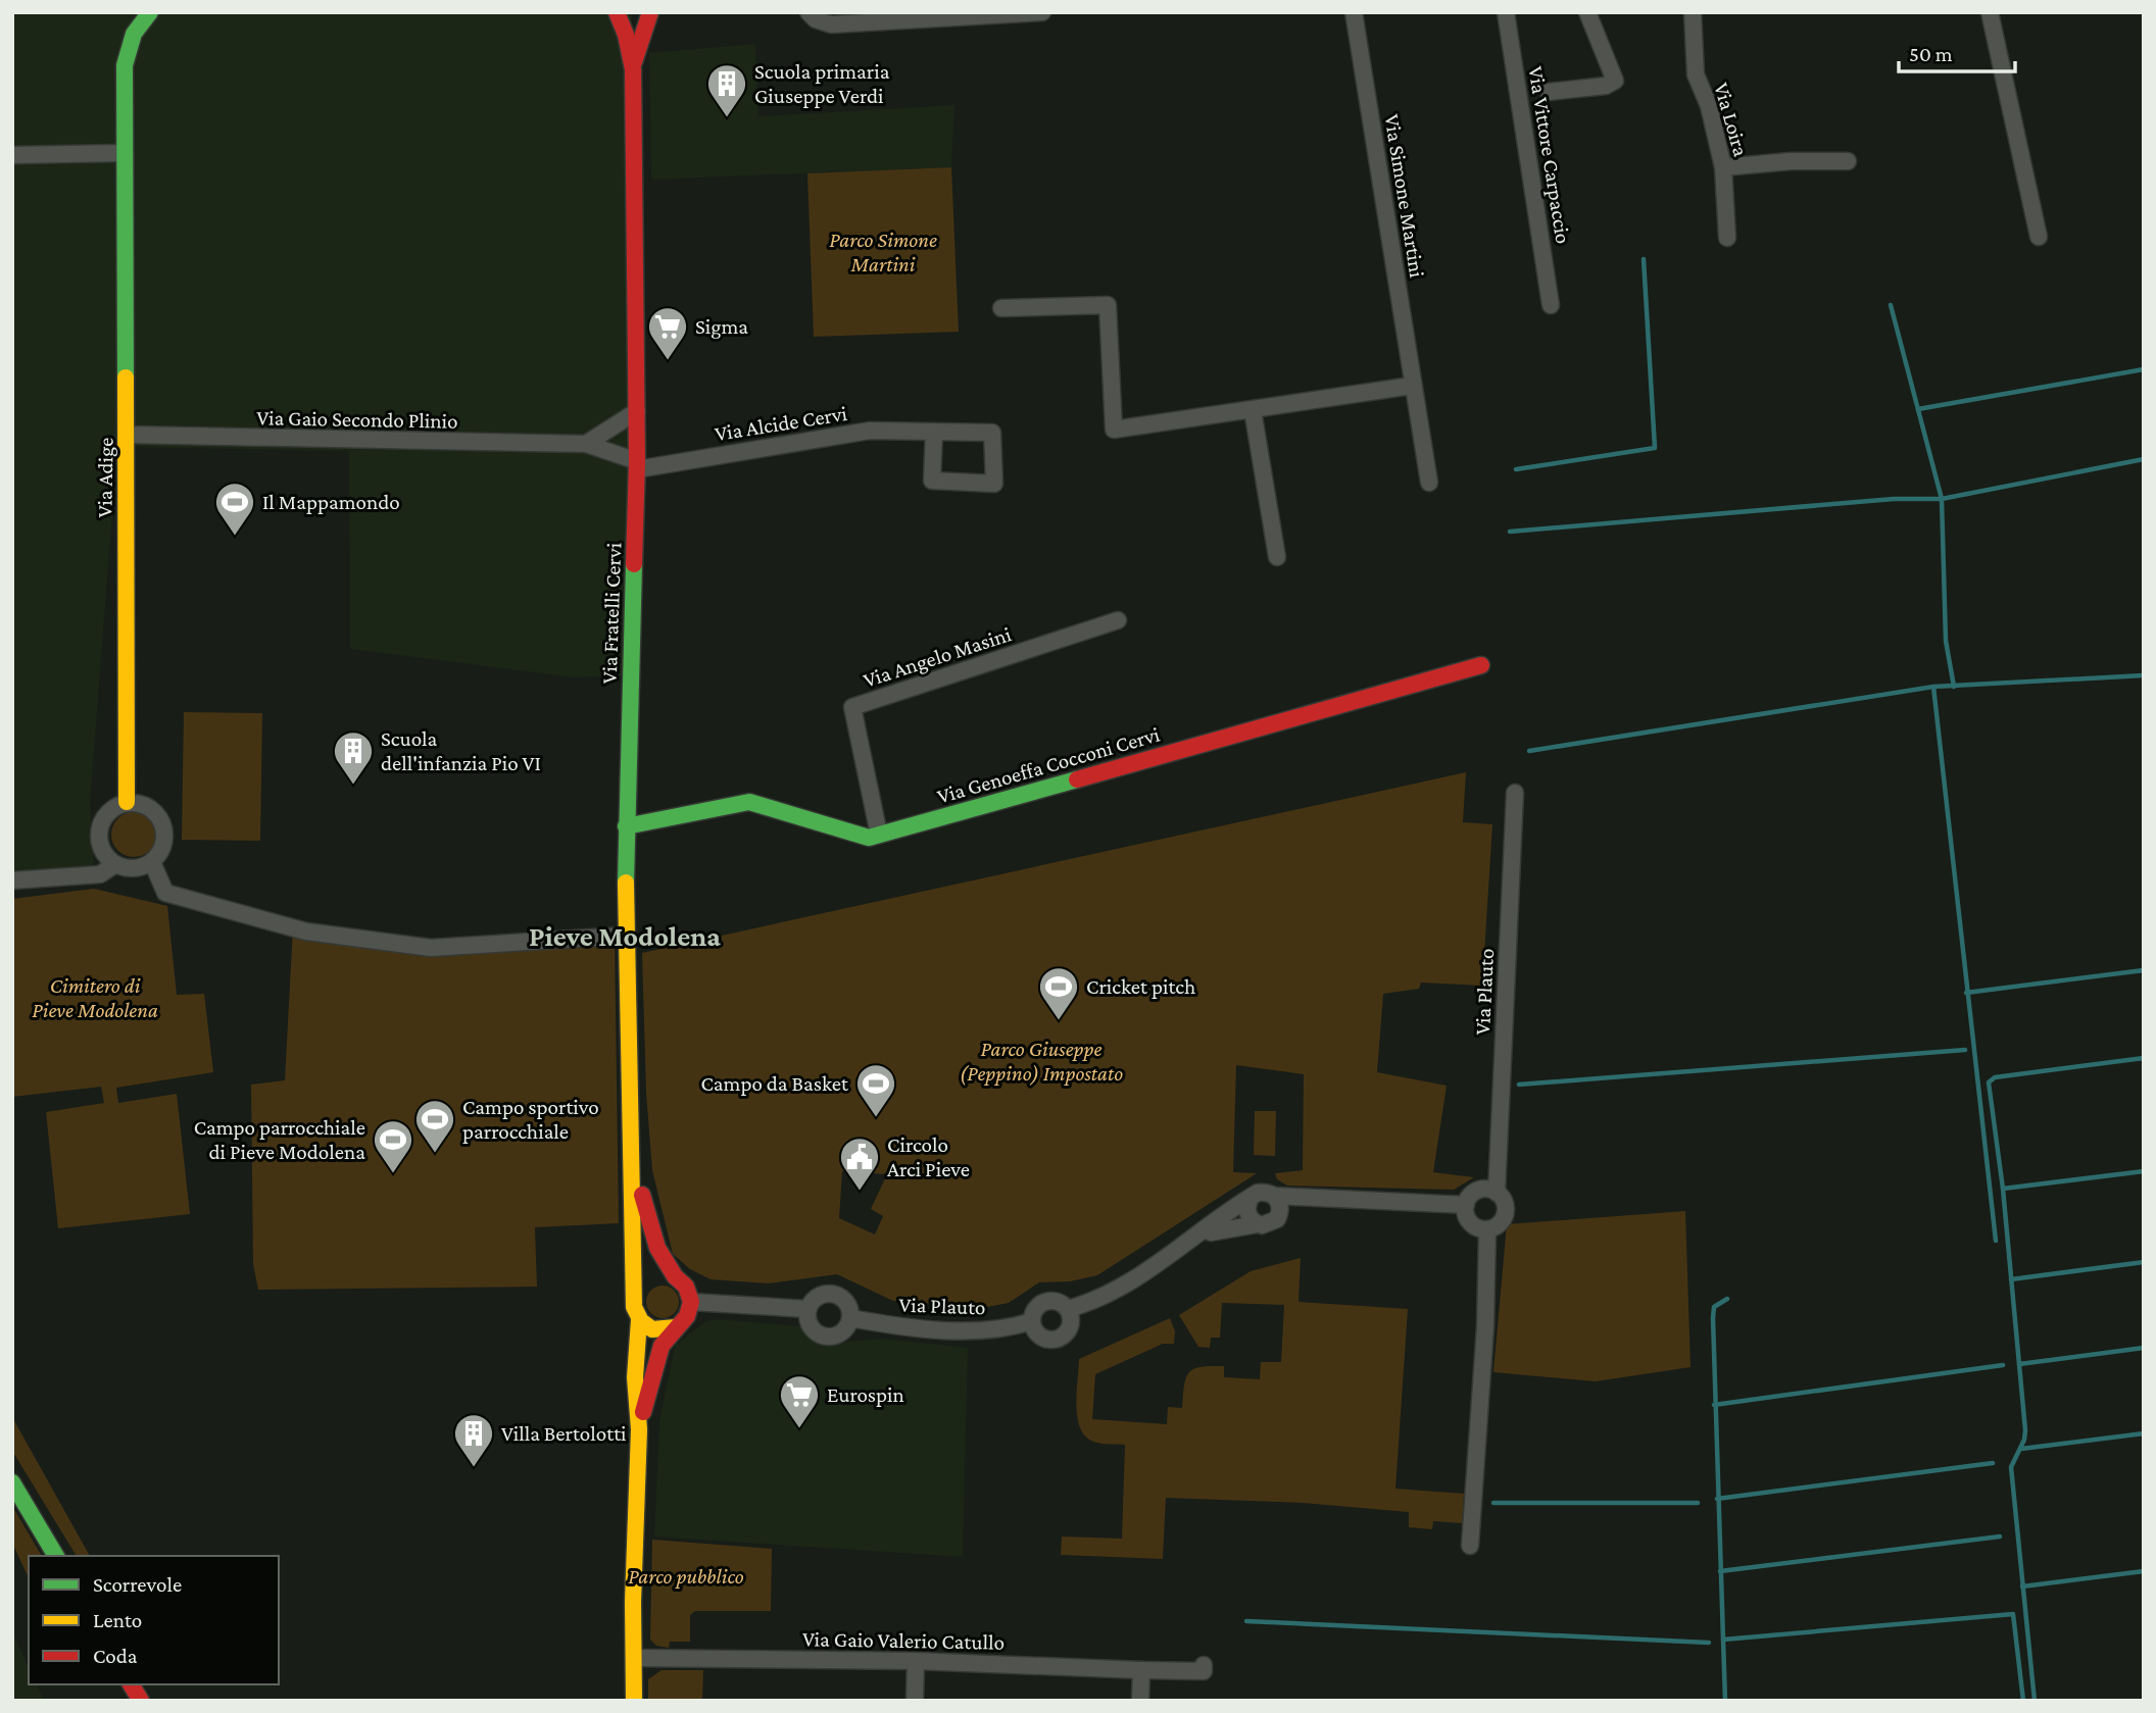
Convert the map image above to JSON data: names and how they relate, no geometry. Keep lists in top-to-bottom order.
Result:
{
  "streets": {
    "main road": ["Via Adige", "Via Fratelli Cervi", "Via Genoeffa Cocconi Cervi"],
    "street": [
      "Via Loira",
      "Via Vittore Carpaccio",
      "Via Simone Martini",
      "Via Gaio Secondo Plinio",
      "Via Alcide Cervi",
      "Via Angelo Masini",
      "Via Plauto",
      "Via Gaio Valerio Catullo"
    ]
  },
  "crossings": [
    ["Via Gaio Secondo Plinio", "Via Alcide Cervi"],
    ["Via Gaio Secondo Plinio", "Via Adige"],
    ["Via Gaio Secondo Plinio", "Via Fratelli Cervi"],
    ["Via Alcide Cervi", "Via Fratelli Cervi"],
    ["Via Fratelli Cervi", "Via Genoeffa Cocconi Cervi"],
    ["Via Fratelli Cervi", "Via Gaio Valerio Catullo"],
    ["Via Angelo Masini", "Via Genoeffa Cocconi Cervi"]
  ],
  "districts": ["Pieve Modolena"],
  "parks": [
    "Parco Simone Martini",
    "Cimitero di Pieve Modolena",
    "Parco Giuseppe (Peppino) Impostato",
    "Parco pubblico"
  ],
  "places": {
    "building": ["Scuola primaria Giuseppe Verdi", "Scuola dell'infanzia Pio VI", "Villa Bertolotti"],
    "supermarket": ["Sigma", "Eurospin"],
    "sports": [
      "Il Mappamondo",
      "Cricket pitch",
      "Campo da Basket",
      "Campo sportivo parrocchiale",
      "Campo parrocchiale di Pieve Modolena"
    ],
    "public building": ["Circolo Arci Pieve"]
  },
  "legend": ["Scorrevole", "Lento", "Coda"],
  "scale_bar": "50 m"
}
